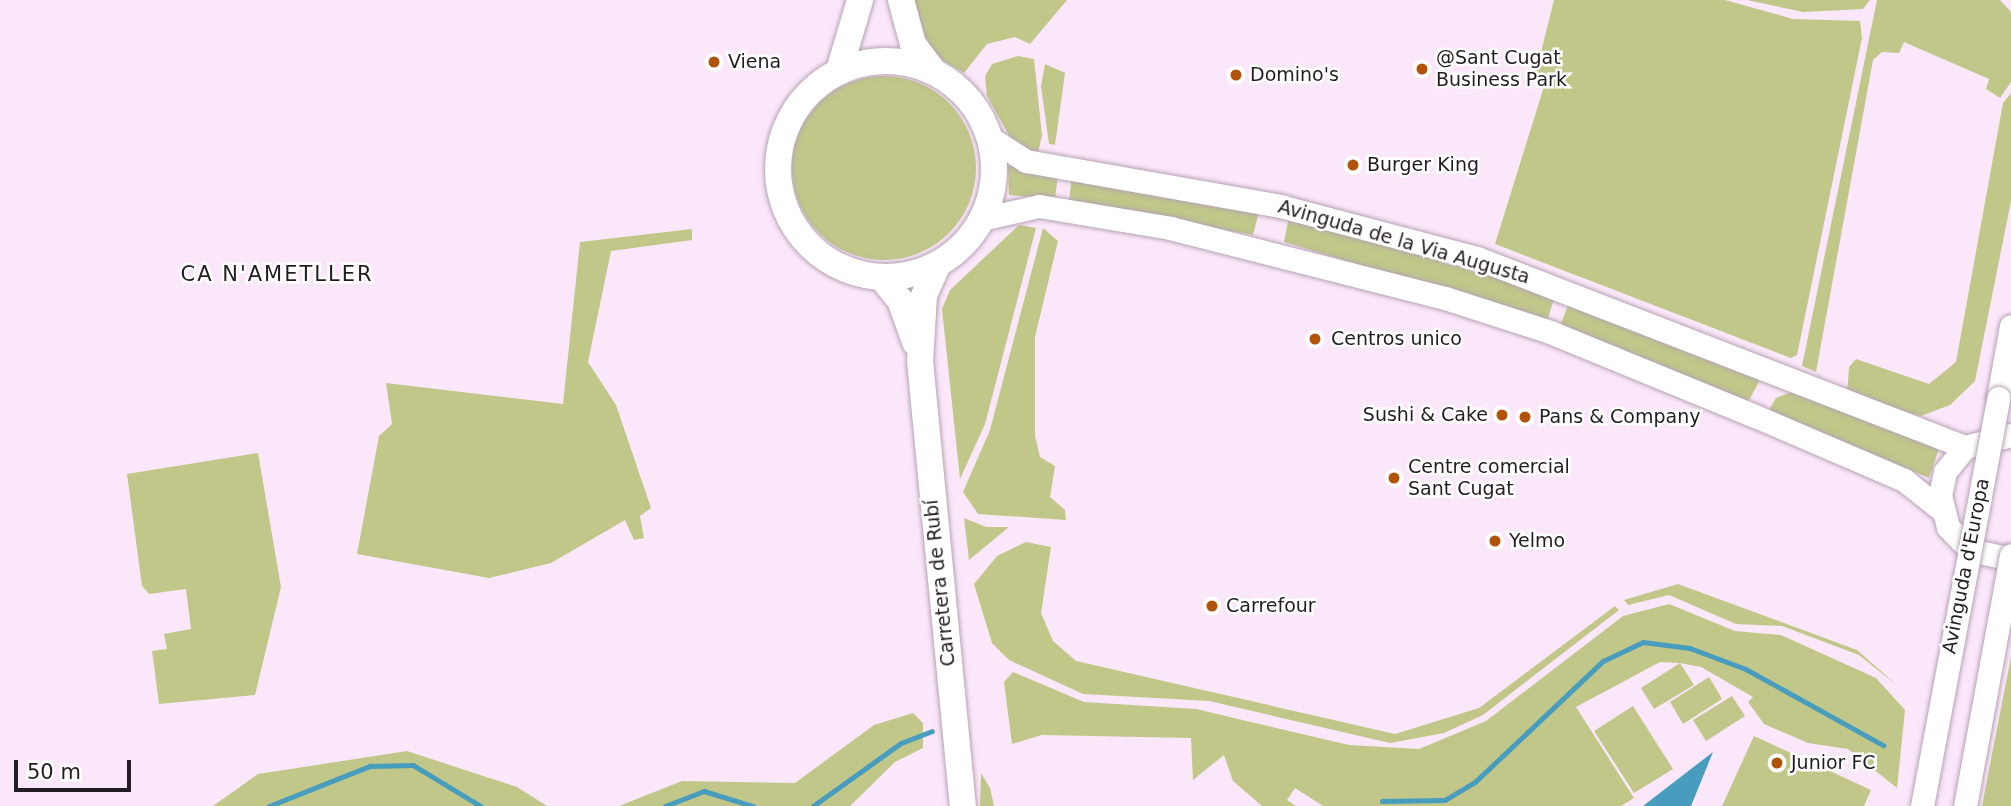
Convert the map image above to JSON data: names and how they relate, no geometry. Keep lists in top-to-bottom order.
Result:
{
  "streets": {
    "main road": ["Carretera de Rubí"],
    "street": ["Avinguda de la Via Augusta", "Avinguda d'Europa"]
  },
  "districts": ["CA N'AMETLLER"],
  "places": [
    "Viena",
    "@Sant Cugat Business Park",
    "Domino's",
    "Burger King",
    "Centros unico",
    "Sushi & Cake",
    "Pans & Company",
    "Centre comercial Sant Cugat",
    "Yelmo",
    "Carrefour",
    "Junior FC"
  ],
  "scale_bar": "50 m"
}
